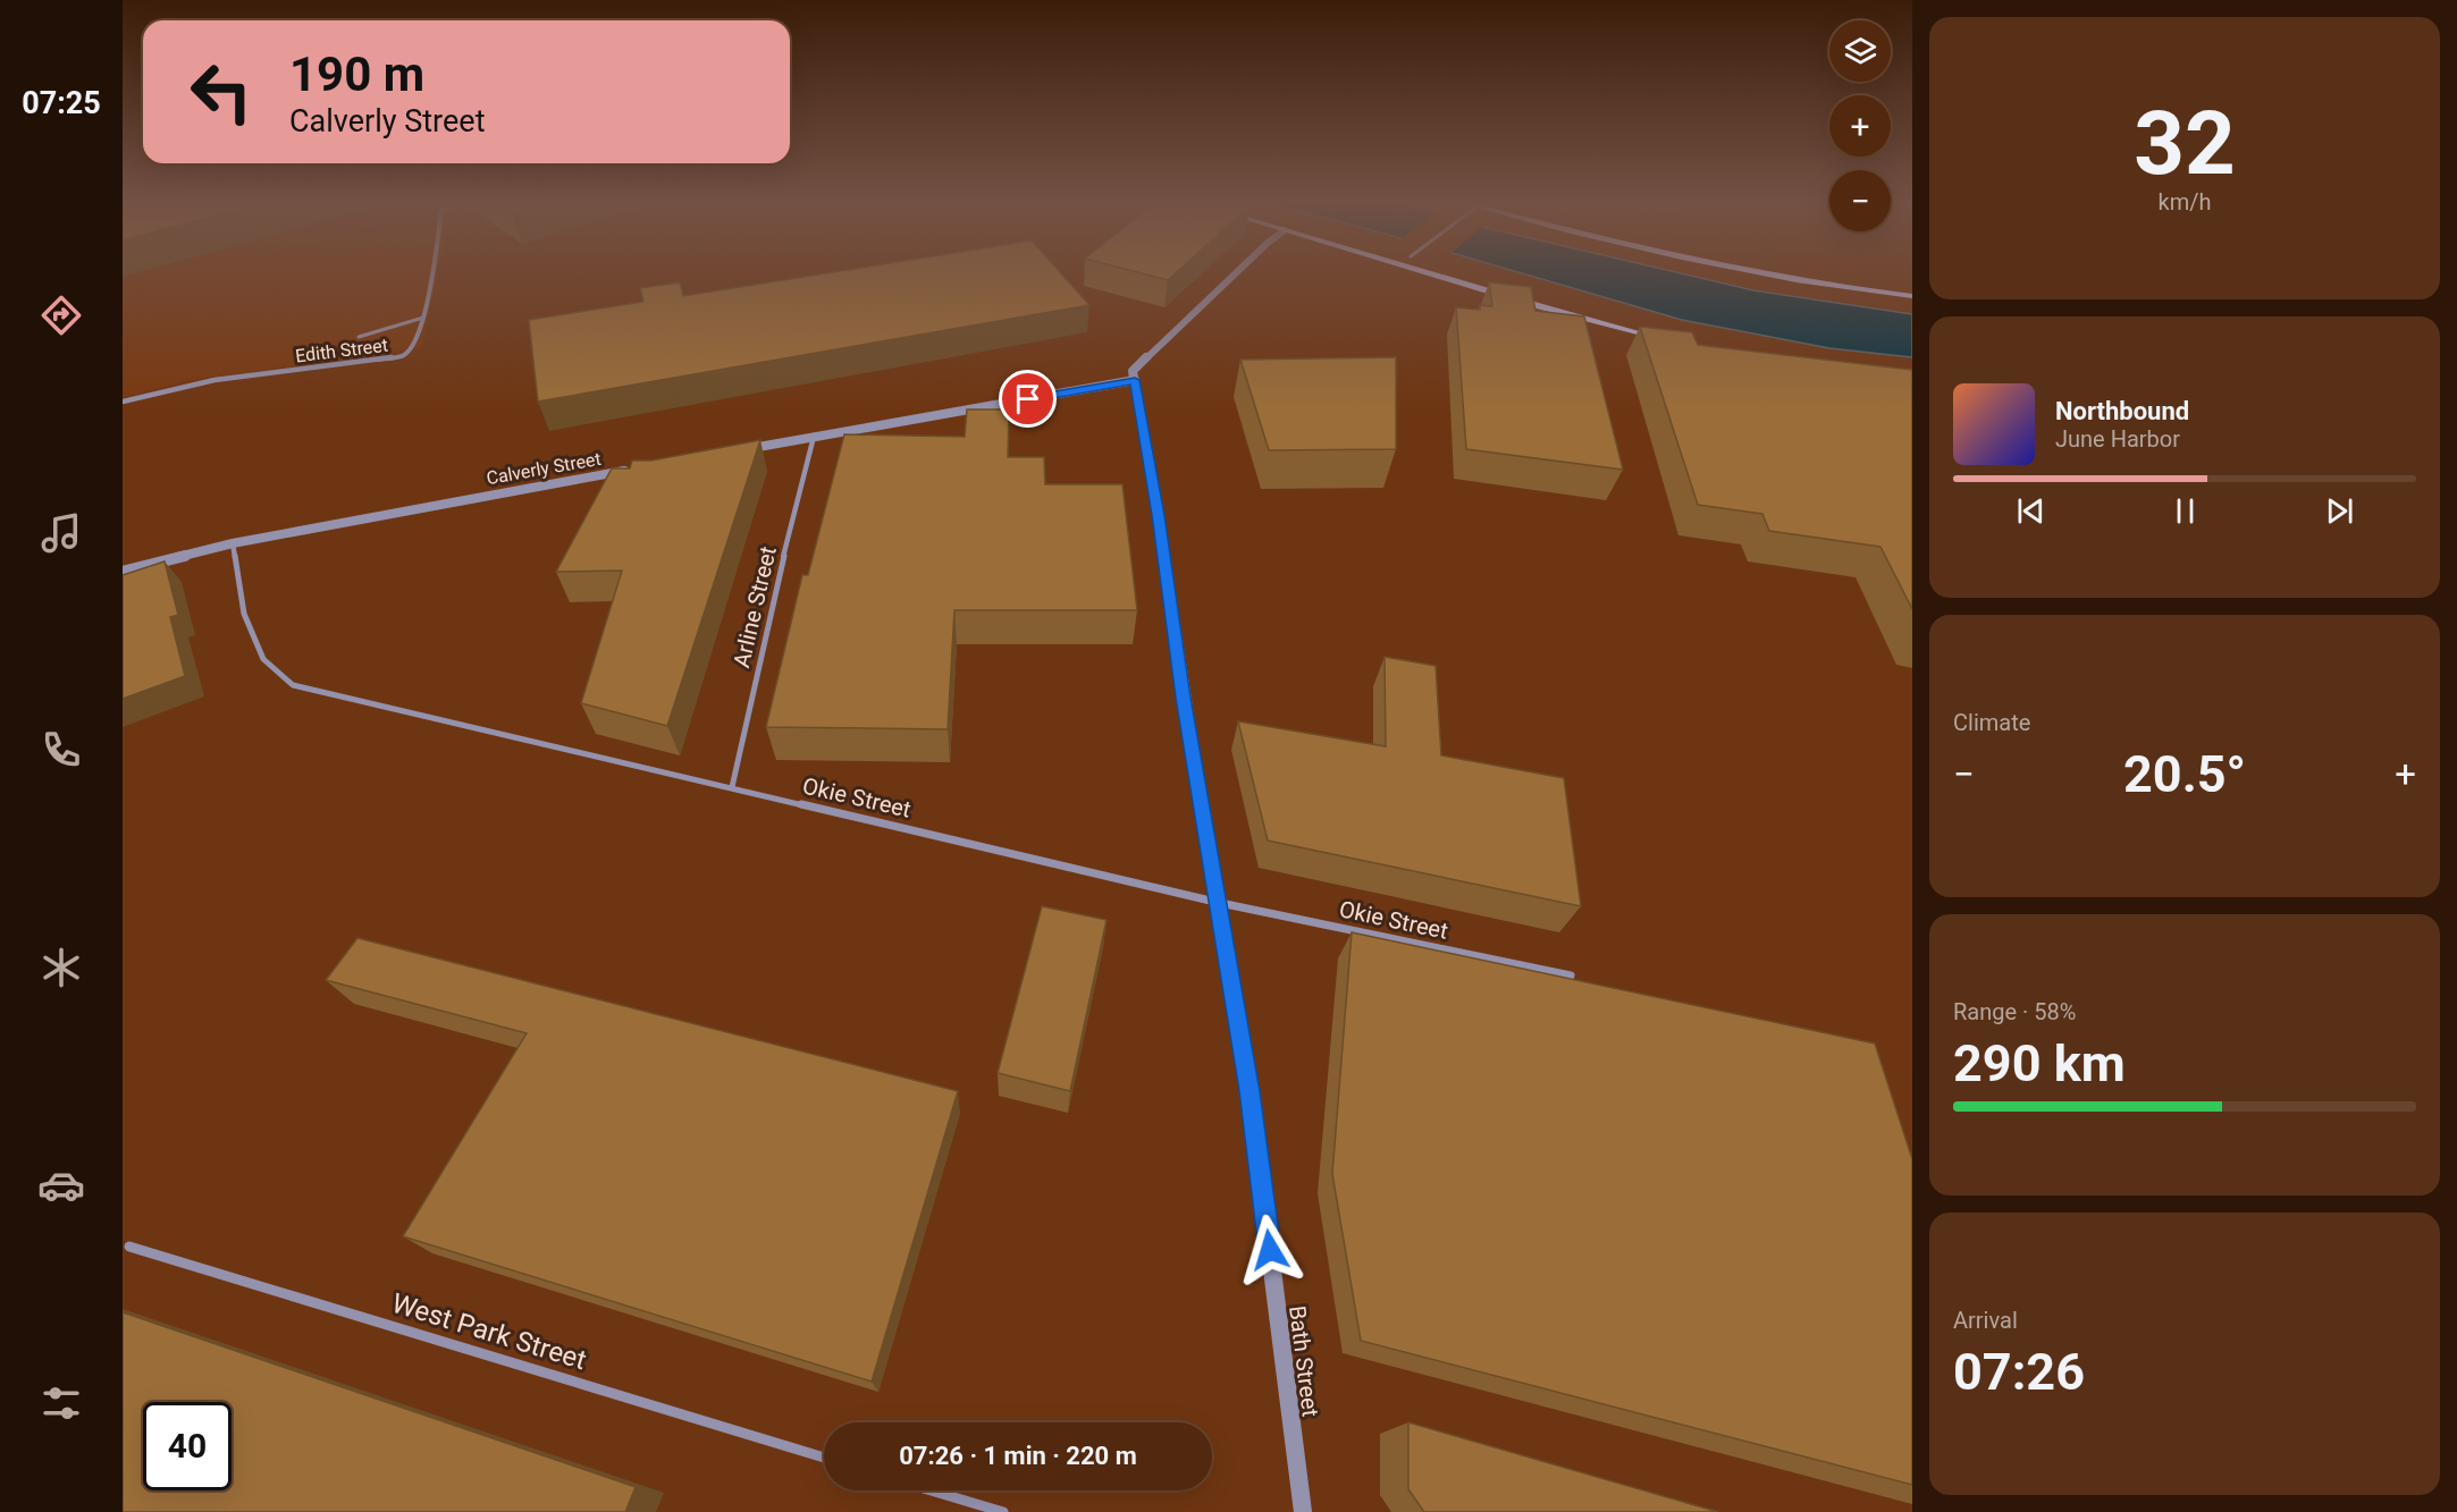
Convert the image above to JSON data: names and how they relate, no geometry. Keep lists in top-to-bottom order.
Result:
{
  "streets": {
    "street": [
      "Edith Street",
      "Calverly Street",
      "Arline Street",
      "Okie Street",
      "West Park Street",
      "Bath Street"
    ]
  },
  "crossings": [
    ["Calverly Street", "Okie Street"],
    ["Arline Street", "Okie Street"],
    ["Okie Street", "Bath Street"]
  ],
  "page": {
    "tabs": "07:25",
    "tile": [
      ["32", "km/h"],
      "Climate",
      ["Range · 58%", "290 km"],
      ["Arrival", "07:26"]
    ],
    "map_buttons": ["+", "−"],
    "turn": ["190 m", "Calverly Street"],
    "song": ["Northbound", "June Harbor"],
    "heat": ["−", "20.5°", "+"],
    "limit": "40",
    "trip": "07:26 · 1 min · 220 m"
  }
}
